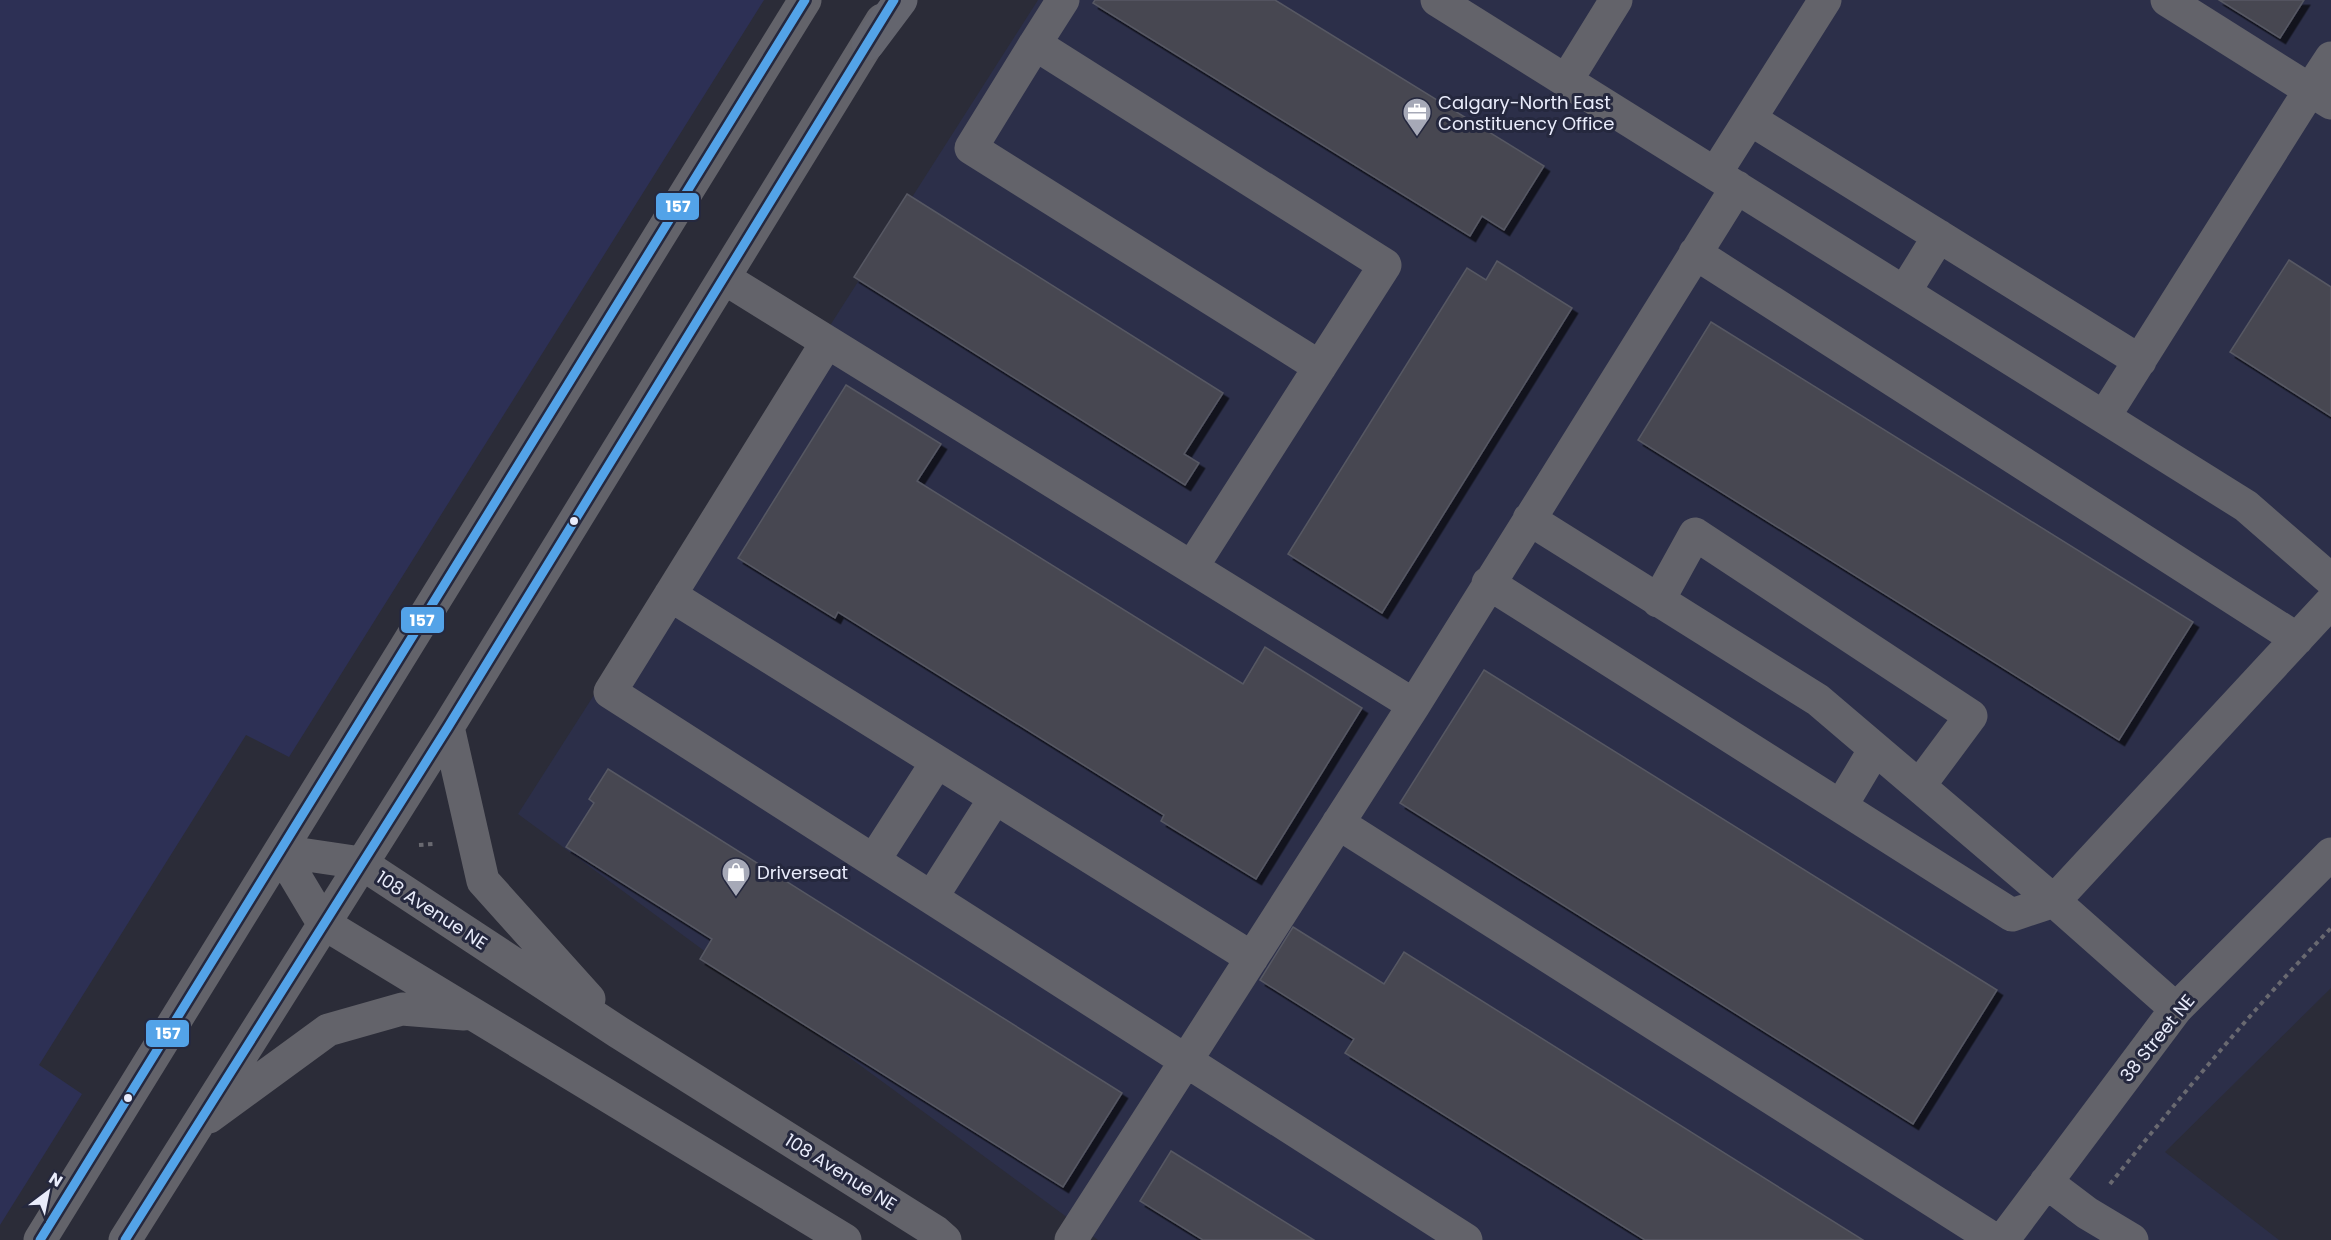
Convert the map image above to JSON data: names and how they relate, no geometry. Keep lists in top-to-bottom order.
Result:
{
  "streets": {
    "street": ["108 Avenue NE", "38 Street NE"]
  },
  "places": {
    "office": ["Calgary-North East Constituency Office"],
    "shop": ["Driverseat"]
  },
  "lines": ["transit line 157"],
  "north": "top right"
}
